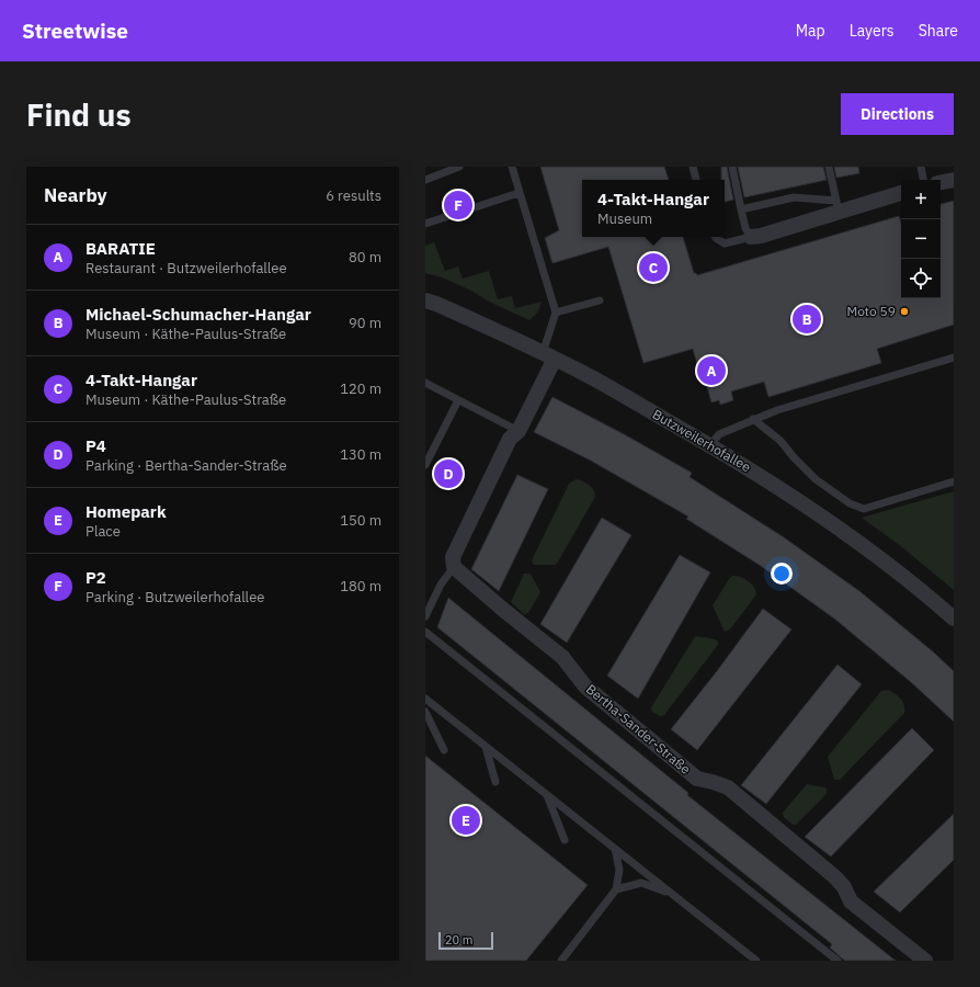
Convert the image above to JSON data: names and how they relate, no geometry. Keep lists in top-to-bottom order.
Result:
{
  "streets": {
    "street": ["Butzweilerhofallee", "Bertha-Sander-Straße"]
  },
  "places": ["Moto 59"],
  "scale_bar": "20 m",
  "page": {
    "header": "Streetwise",
    "nav": ["Map", "Layers", "Share"],
    "buttons": "Directions",
    "title": "Find us",
    "heading": ["Nearby", "6 results"],
    "map_buttons": ["+", "−"],
    "popup": ["4-Takt-Hangar", "Museum"],
    "pins": [
      "F",
      "C",
      "B",
      "A",
      "D",
      "E"
    ],
    "list": [
      {
        "mark": "A",
        "name": "BARATIE",
        "note": "Restaurant · Butzweilerhofallee",
        "value": "80 m"
      },
      {
        "mark": "B",
        "name": "Michael-Schumacher-Hangar",
        "note": "Museum · Käthe-Paulus-Straße",
        "value": "90 m"
      },
      {
        "mark": "C",
        "name": "4-Takt-Hangar",
        "note": "Museum · Käthe-Paulus-Straße",
        "value": "120 m"
      },
      {
        "mark": "D",
        "name": "P4",
        "note": "Parking · Bertha-Sander-Straße",
        "value": "130 m"
      },
      {
        "mark": "E",
        "name": "Homepark",
        "note": "Place",
        "value": "150 m"
      },
      {
        "mark": "F",
        "name": "P2",
        "note": "Parking · Butzweilerhofallee",
        "value": "180 m"
      }
    ],
    "scale": "20 m"
  }
}
